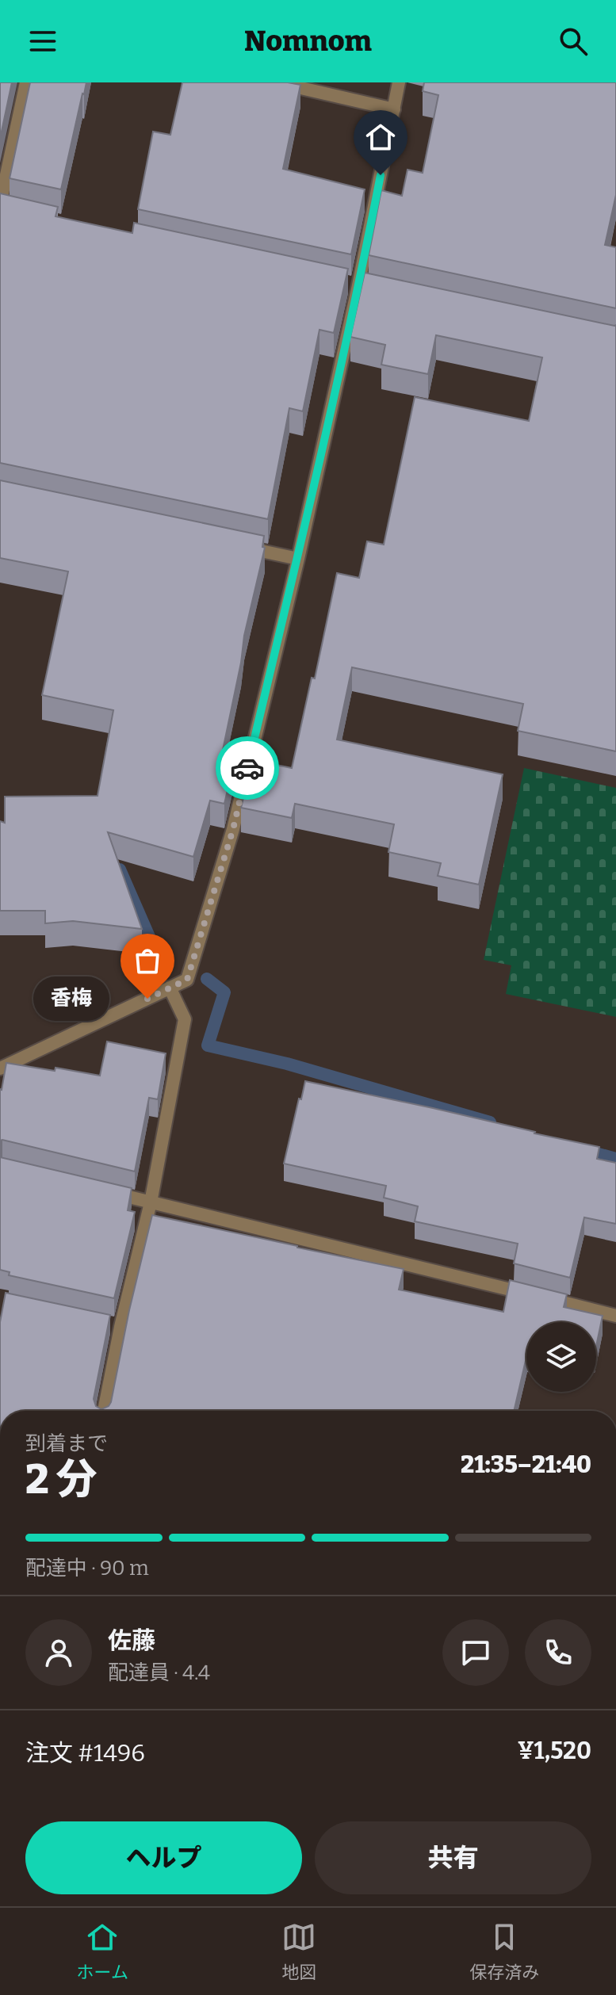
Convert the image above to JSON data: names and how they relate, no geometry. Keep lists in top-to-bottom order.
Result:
{
  "places": ["香梅"],
  "page": {
    "header": "Nomnom",
    "bubble": "香梅",
    "heading": ["2 分", "到着まで", "21:35–21:40"],
    "panel": [
      "佐藤",
      "配達員 · 4.4",
      "注文 #1496",
      "¥1,520"
    ],
    "bar": "配達中 · 90 m",
    "buttons": ["ヘルプ", "共有"],
    "tabs": ["ホーム", "地図", "保存済み"]
  }
}
